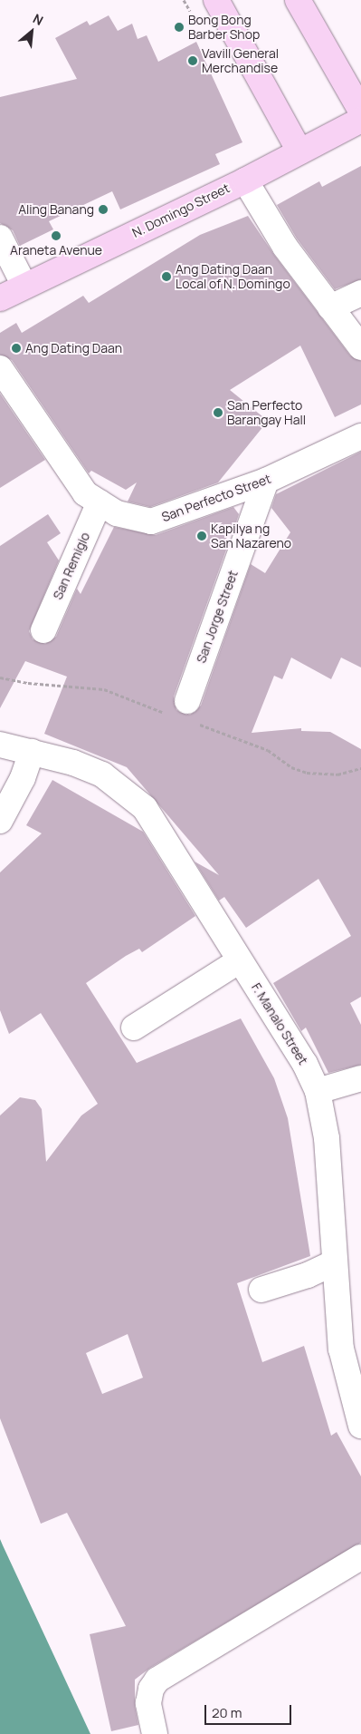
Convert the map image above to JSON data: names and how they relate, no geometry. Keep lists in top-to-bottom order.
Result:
{
  "streets": {
    "main road": ["N. Domingo Street"],
    "street": [
      "San Perfecto Street",
      "San Remigio",
      "San Jorge Street",
      "F. Manalo Street"
    ]
  },
  "crossings": [
    ["San Perfecto Street", "San Remigio"],
    ["San Perfecto Street", "San Jorge Street"]
  ],
  "places": [
    "Bong Bong Barber Shop",
    "Vavill General Merchandise",
    "Aling Banang",
    "Araneta Avenue",
    "Ang Dating Daan Local of N. Domingo",
    "Ang Dating Daan",
    "San Perfecto Barangay Hall",
    "Kapilya ng San Nazareno"
  ],
  "scale_bar": "20 m",
  "north": "top right"
}
